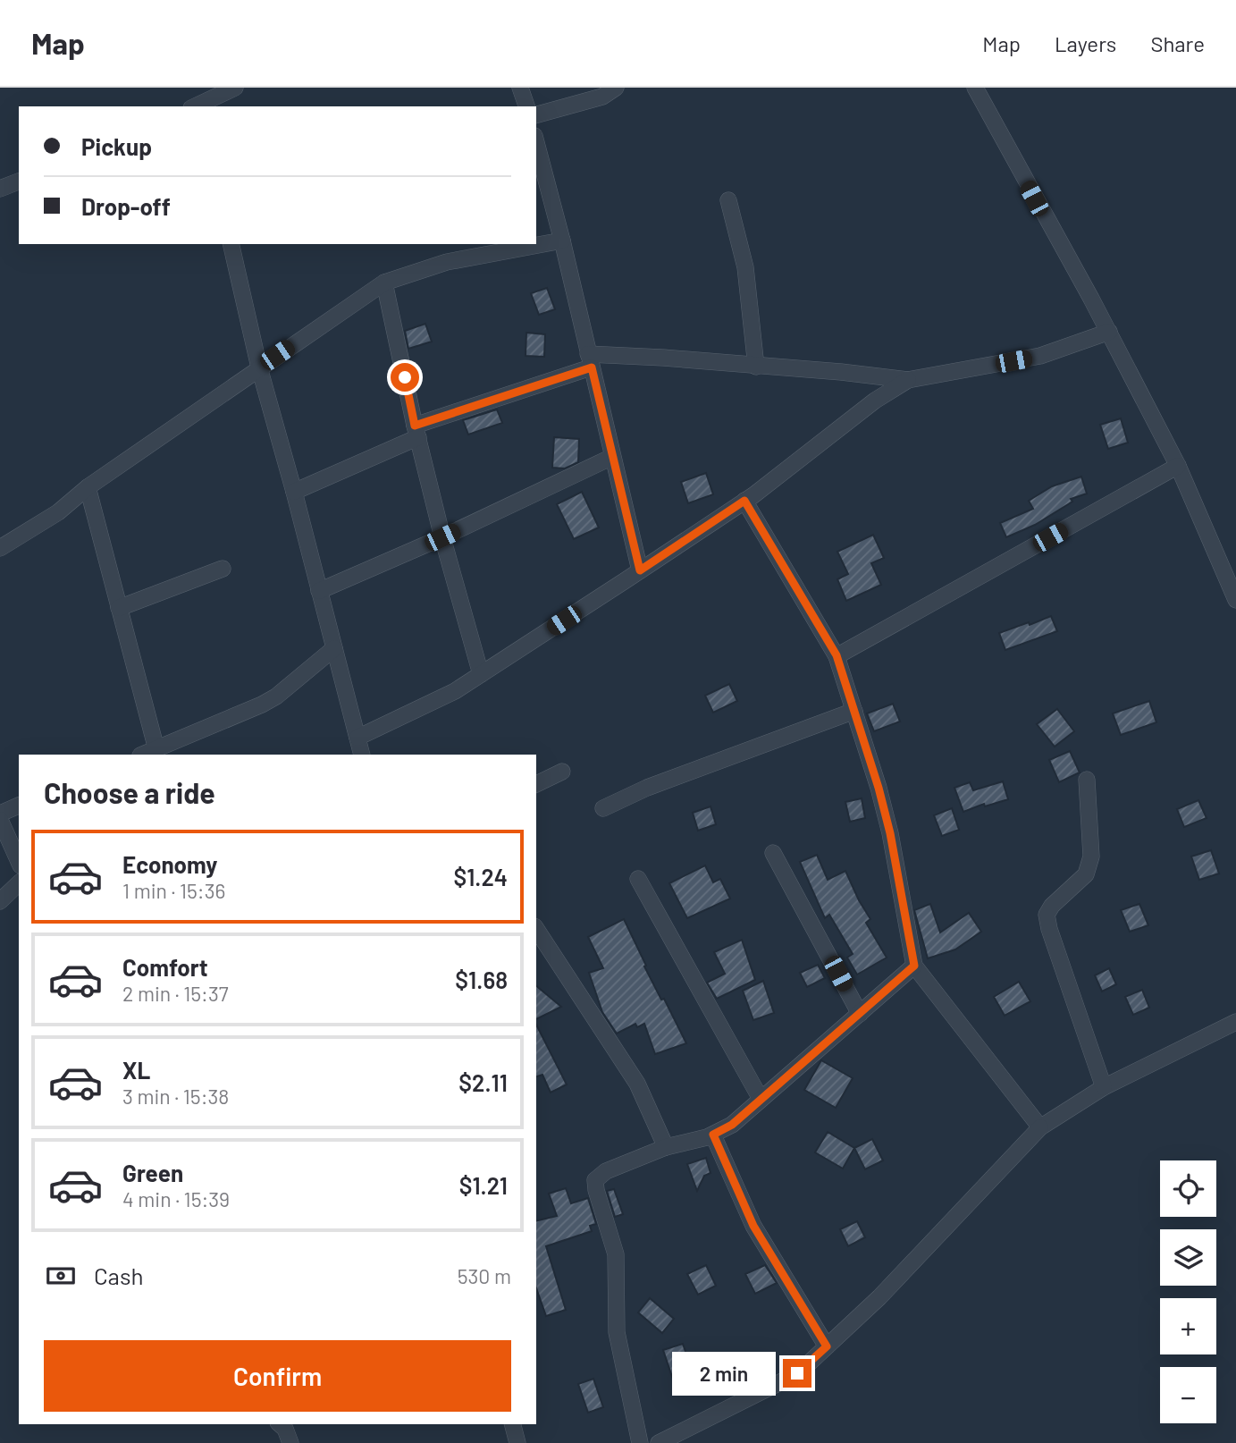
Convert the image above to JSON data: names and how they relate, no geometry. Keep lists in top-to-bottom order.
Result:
{
  "page": {
    "header": "Map",
    "nav": ["Map", "Layers", "Share"],
    "banner": ["Pickup", "Drop-off"],
    "heading": "Choose a ride",
    "list": [
      {
        "name": "Economy",
        "note": "1 min · 15:36",
        "value": "$1.24"
      },
      {
        "name": "Comfort",
        "note": "2 min · 15:37",
        "value": "$1.68"
      },
      {
        "name": "XL",
        "note": "3 min · 15:38",
        "value": "$2.11"
      },
      {
        "name": "Green",
        "note": "4 min · 15:39",
        "value": "$1.21"
      }
    ],
    "map_buttons": ["+", "−"],
    "pay": ["Cash", "530 m"],
    "buttons": "Confirm",
    "bubble": "2 min"
  }
}
